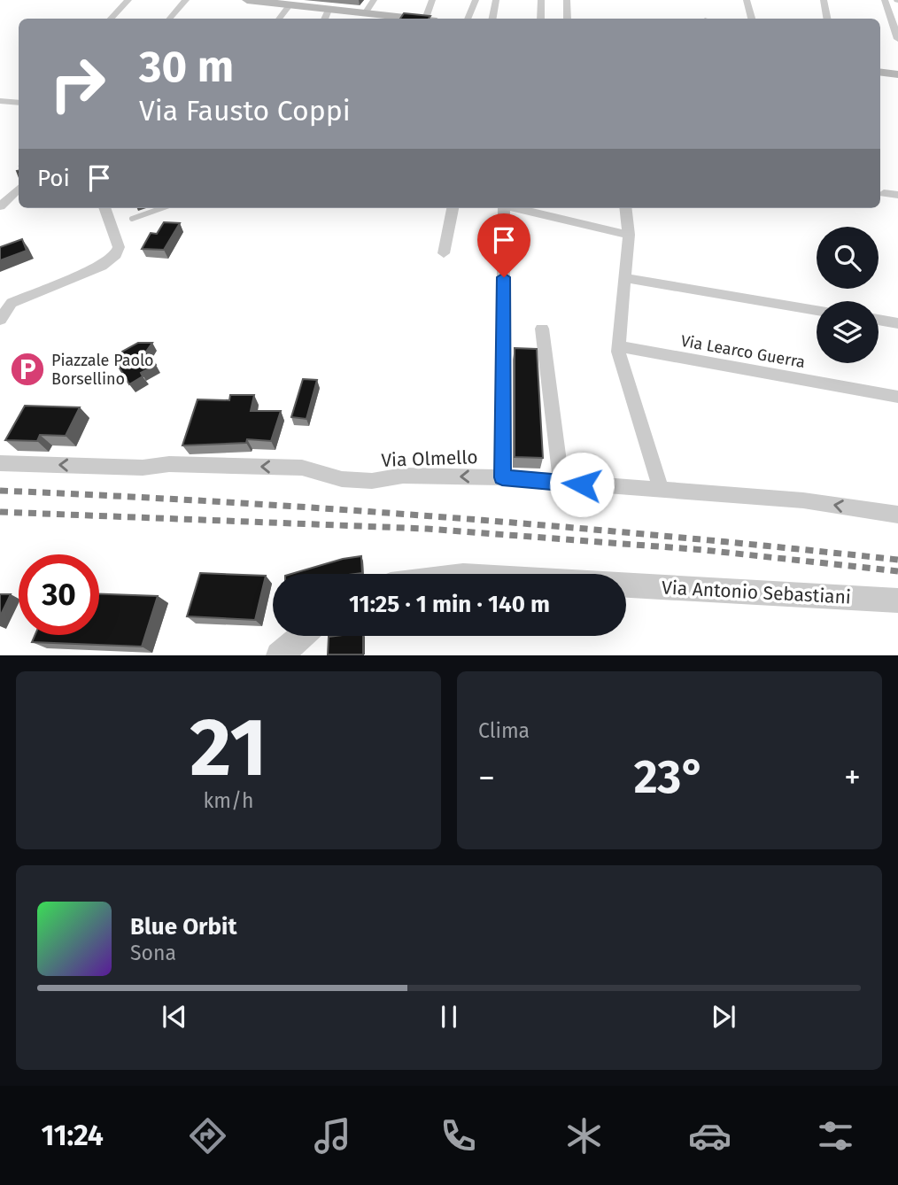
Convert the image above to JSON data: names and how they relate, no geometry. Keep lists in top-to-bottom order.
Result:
{
  "streets": {
    "street": ["Via Learco Guerra", "Via Olmello", "Via Antonio Sebastiani"]
  },
  "one_way": ["Via Olmello"],
  "places": {
    "parking": ["Piazzale Paolo Borsellino"]
  },
  "page": {
    "turn": ["30 m", "Via Fausto Coppi"],
    "then": "Poi",
    "limit": "30",
    "trip": "11:25 · 1 min · 140 m",
    "tile": [
      ["21", "km/h"],
      "Clima"
    ],
    "heat": ["−", "23°", "+"],
    "song": ["Blue Orbit", "Sona"],
    "tabs": "11:24"
  }
}
